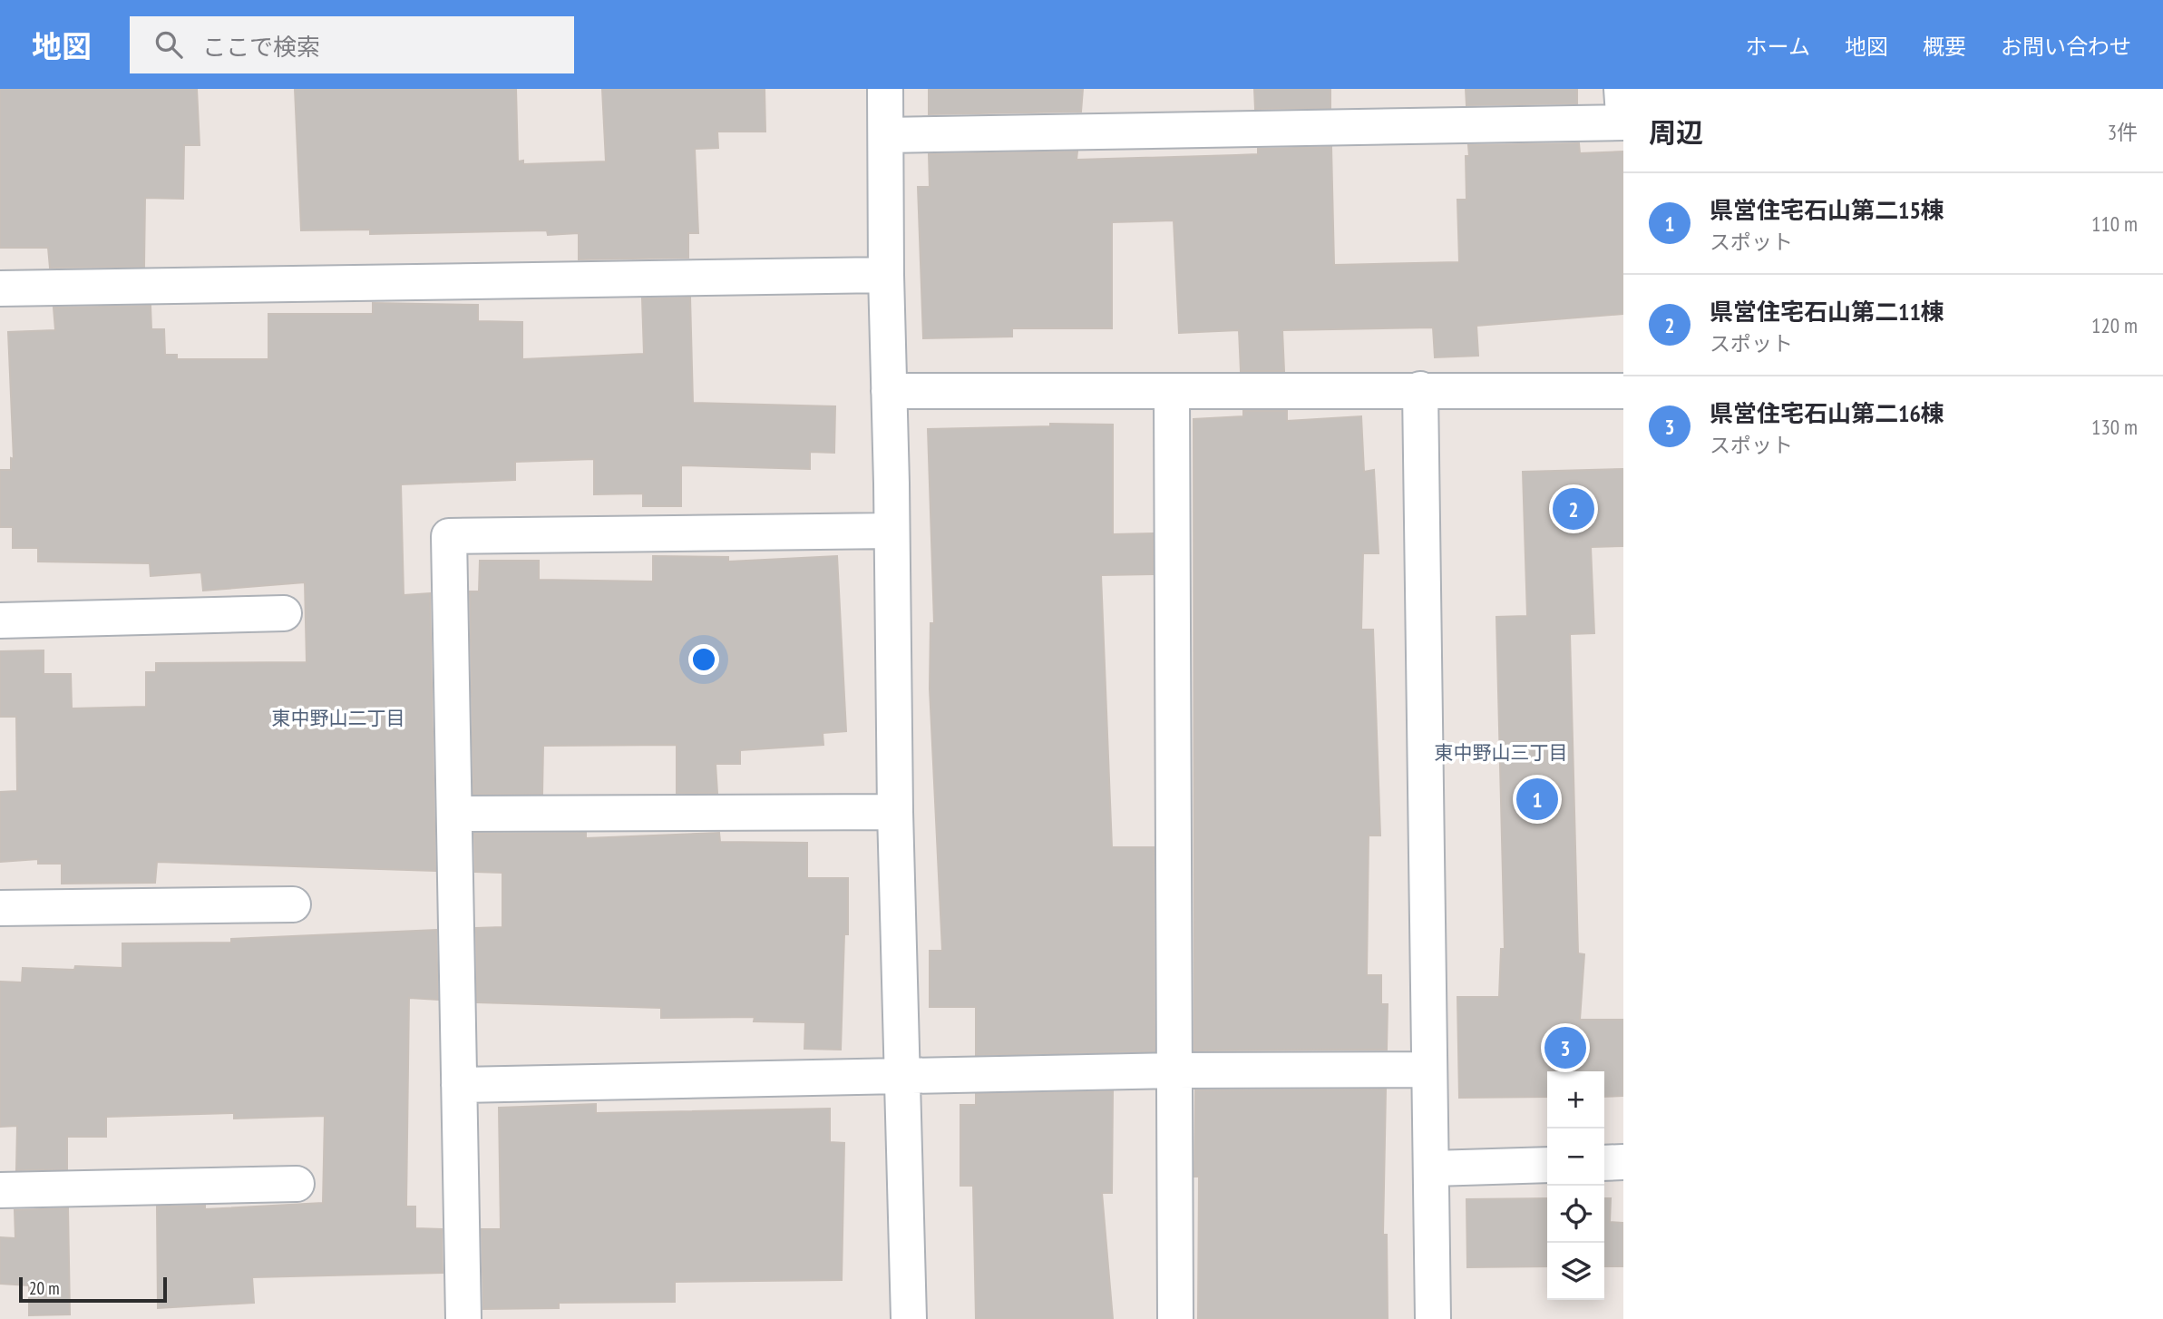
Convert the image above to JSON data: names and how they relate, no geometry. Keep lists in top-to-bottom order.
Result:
{
  "districts": ["東中野山二丁目", "東中野山三丁目"],
  "scale_bar": "20 m",
  "page": {
    "header": "地図",
    "search": "ここで検索",
    "nav": [
      "ホーム",
      "地図",
      "概要",
      "お問い合わせ"
    ],
    "heading": ["周辺", "3件"],
    "list": [
      {
        "mark": "1",
        "name": "県営住宅石山第二15棟",
        "note": "スポット",
        "value": "110 m"
      },
      {
        "mark": "2",
        "name": "県営住宅石山第二11棟",
        "note": "スポット",
        "value": "120 m"
      },
      {
        "mark": "3",
        "name": "県営住宅石山第二16棟",
        "note": "スポット",
        "value": "130 m"
      }
    ],
    "pins": ["2", "1", "3"],
    "map_buttons": ["+", "−"],
    "scale": "20 m"
  }
}
